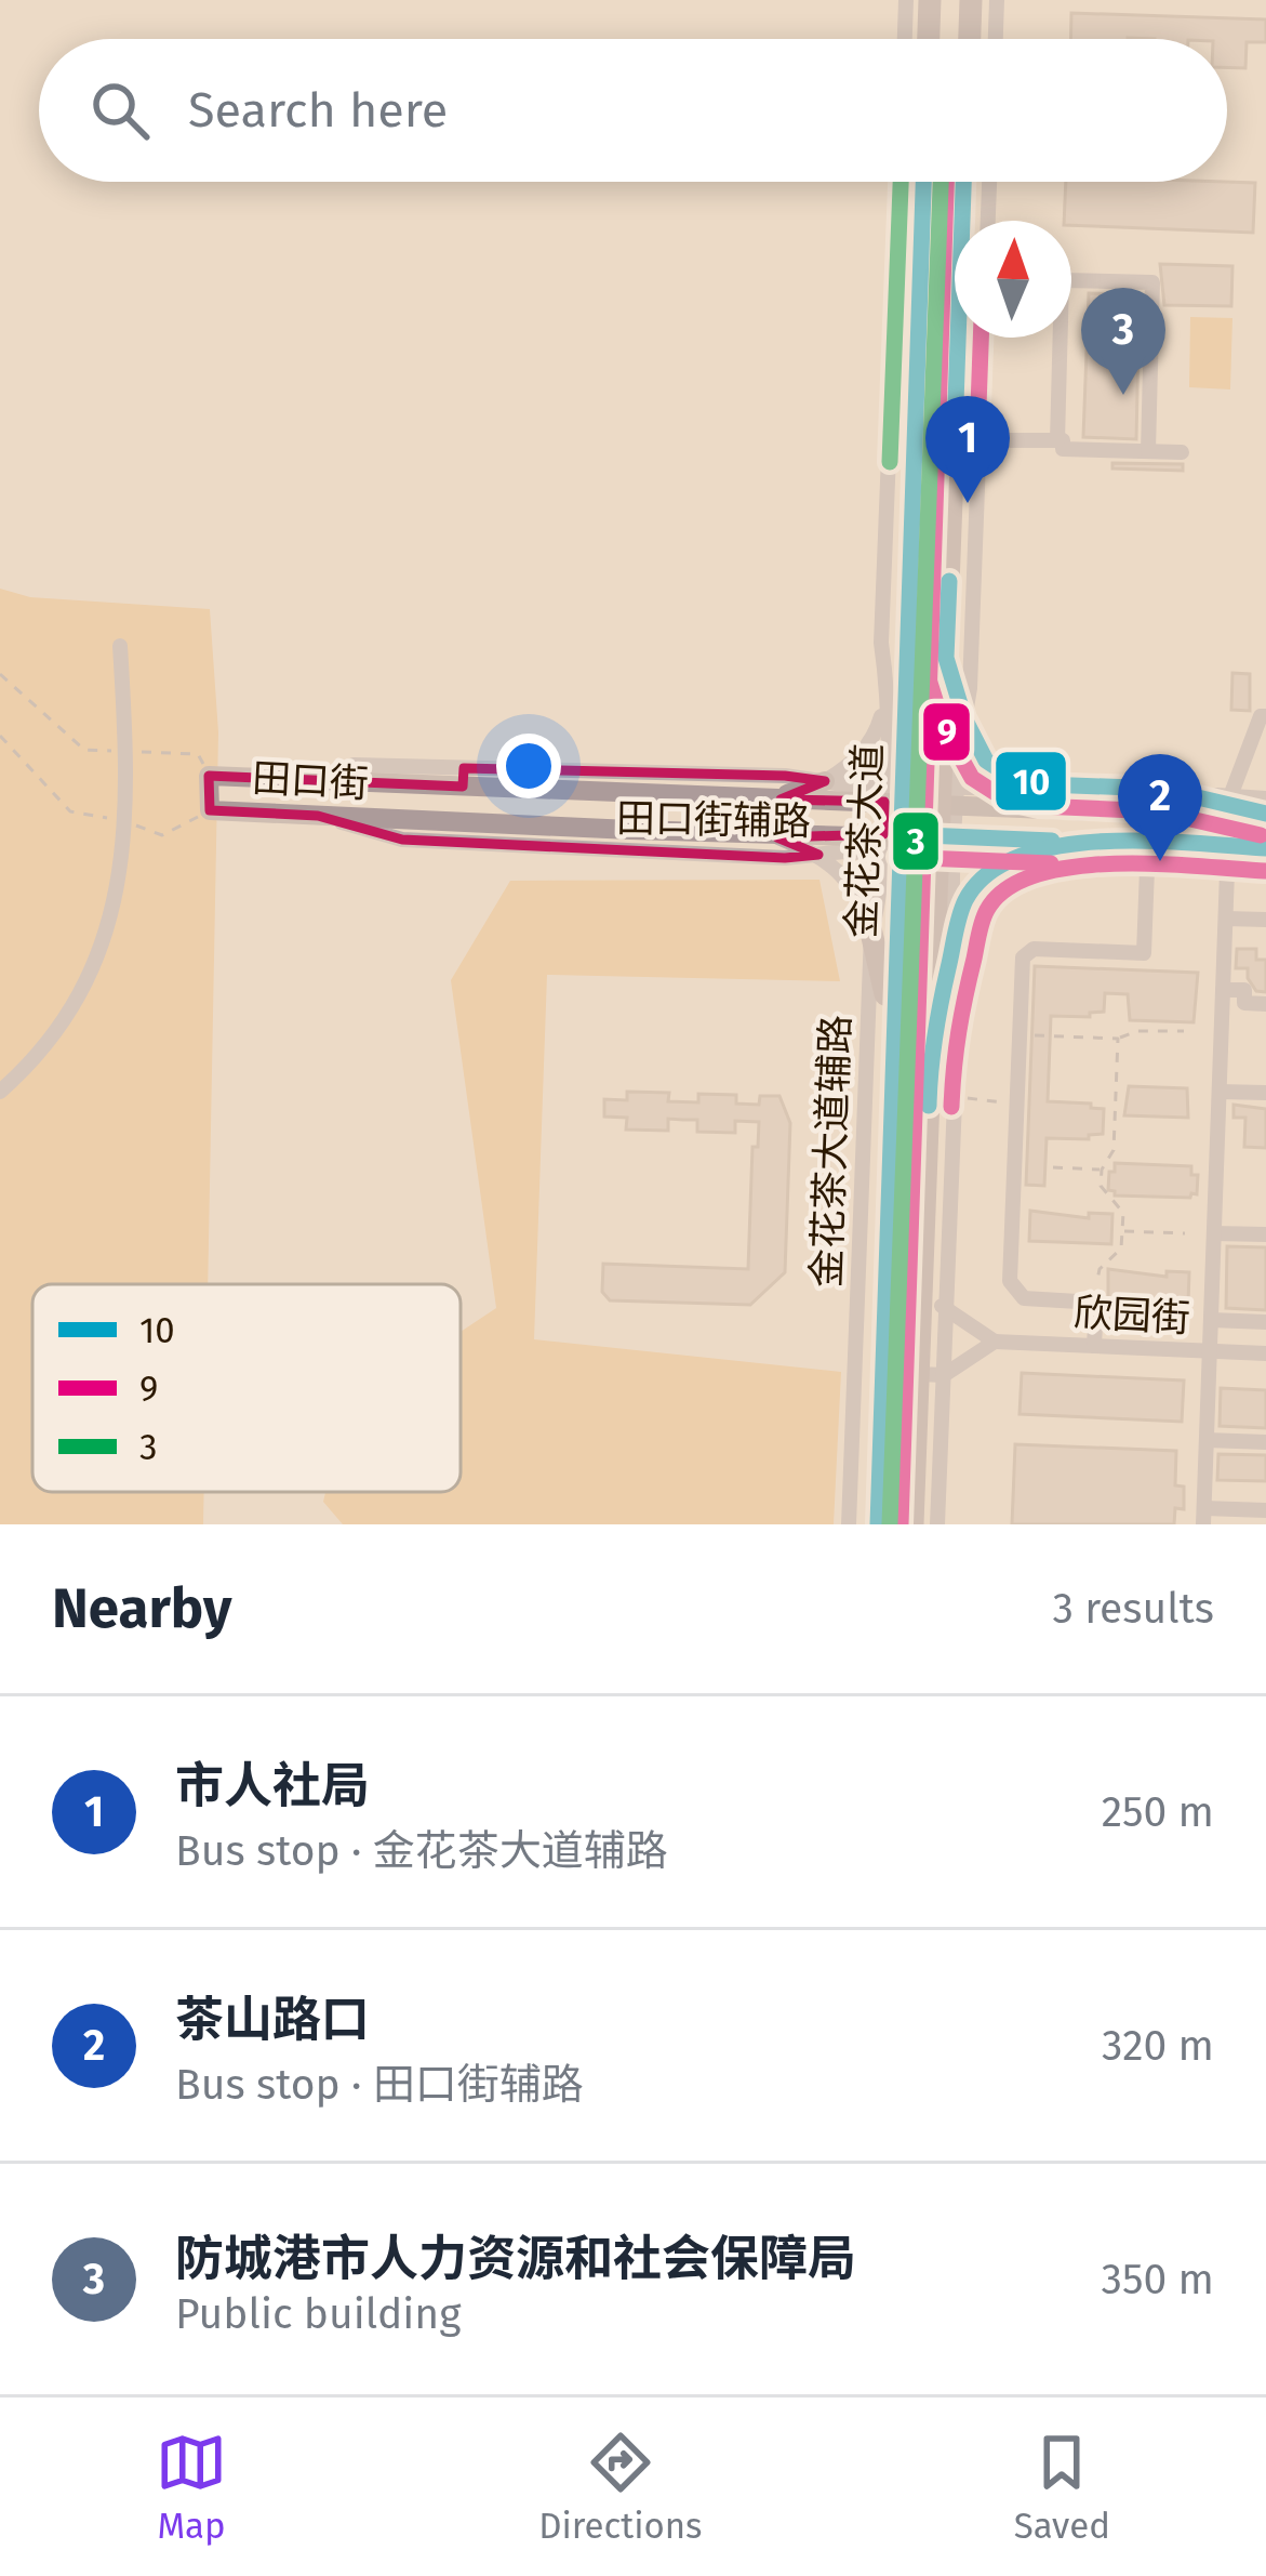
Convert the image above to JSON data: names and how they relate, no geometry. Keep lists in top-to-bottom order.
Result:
{
  "streets": {
    "highway": ["金花茶大道"],
    "main road": ["田口街"],
    "street": ["田口街辅路", "金花茶大道辅路", "欣园街"]
  },
  "crossings": [
    ["田口街", "田口街辅路"],
    ["田口街", "金花茶大道"],
    ["田口街", "金花茶大道辅路"],
    ["田口街辅路", "金花茶大道"],
    ["田口街辅路", "金花茶大道辅路"],
    ["金花茶大道", "金花茶大道辅路"]
  ],
  "lines": ["transit line 10", "transit line 9", "transit line 3"],
  "legend": ["10", "9", "3"],
  "north": "top",
  "page": {
    "search": "Search here",
    "pins": ["3", "1", "2"],
    "heading": ["Nearby", "3 results"],
    "list": [
      {
        "mark": "1",
        "name": "市人社局",
        "note": "Bus stop · 金花茶大道辅路",
        "value": "250 m"
      },
      {
        "mark": "2",
        "name": "茶山路口",
        "note": "Bus stop · 田口街辅路",
        "value": "320 m"
      },
      {
        "mark": "3",
        "name": "防城港市人力资源和社会保障局",
        "note": "Public building",
        "value": "350 m"
      }
    ],
    "nav": ["Map", "Directions", "Saved"]
  }
}
